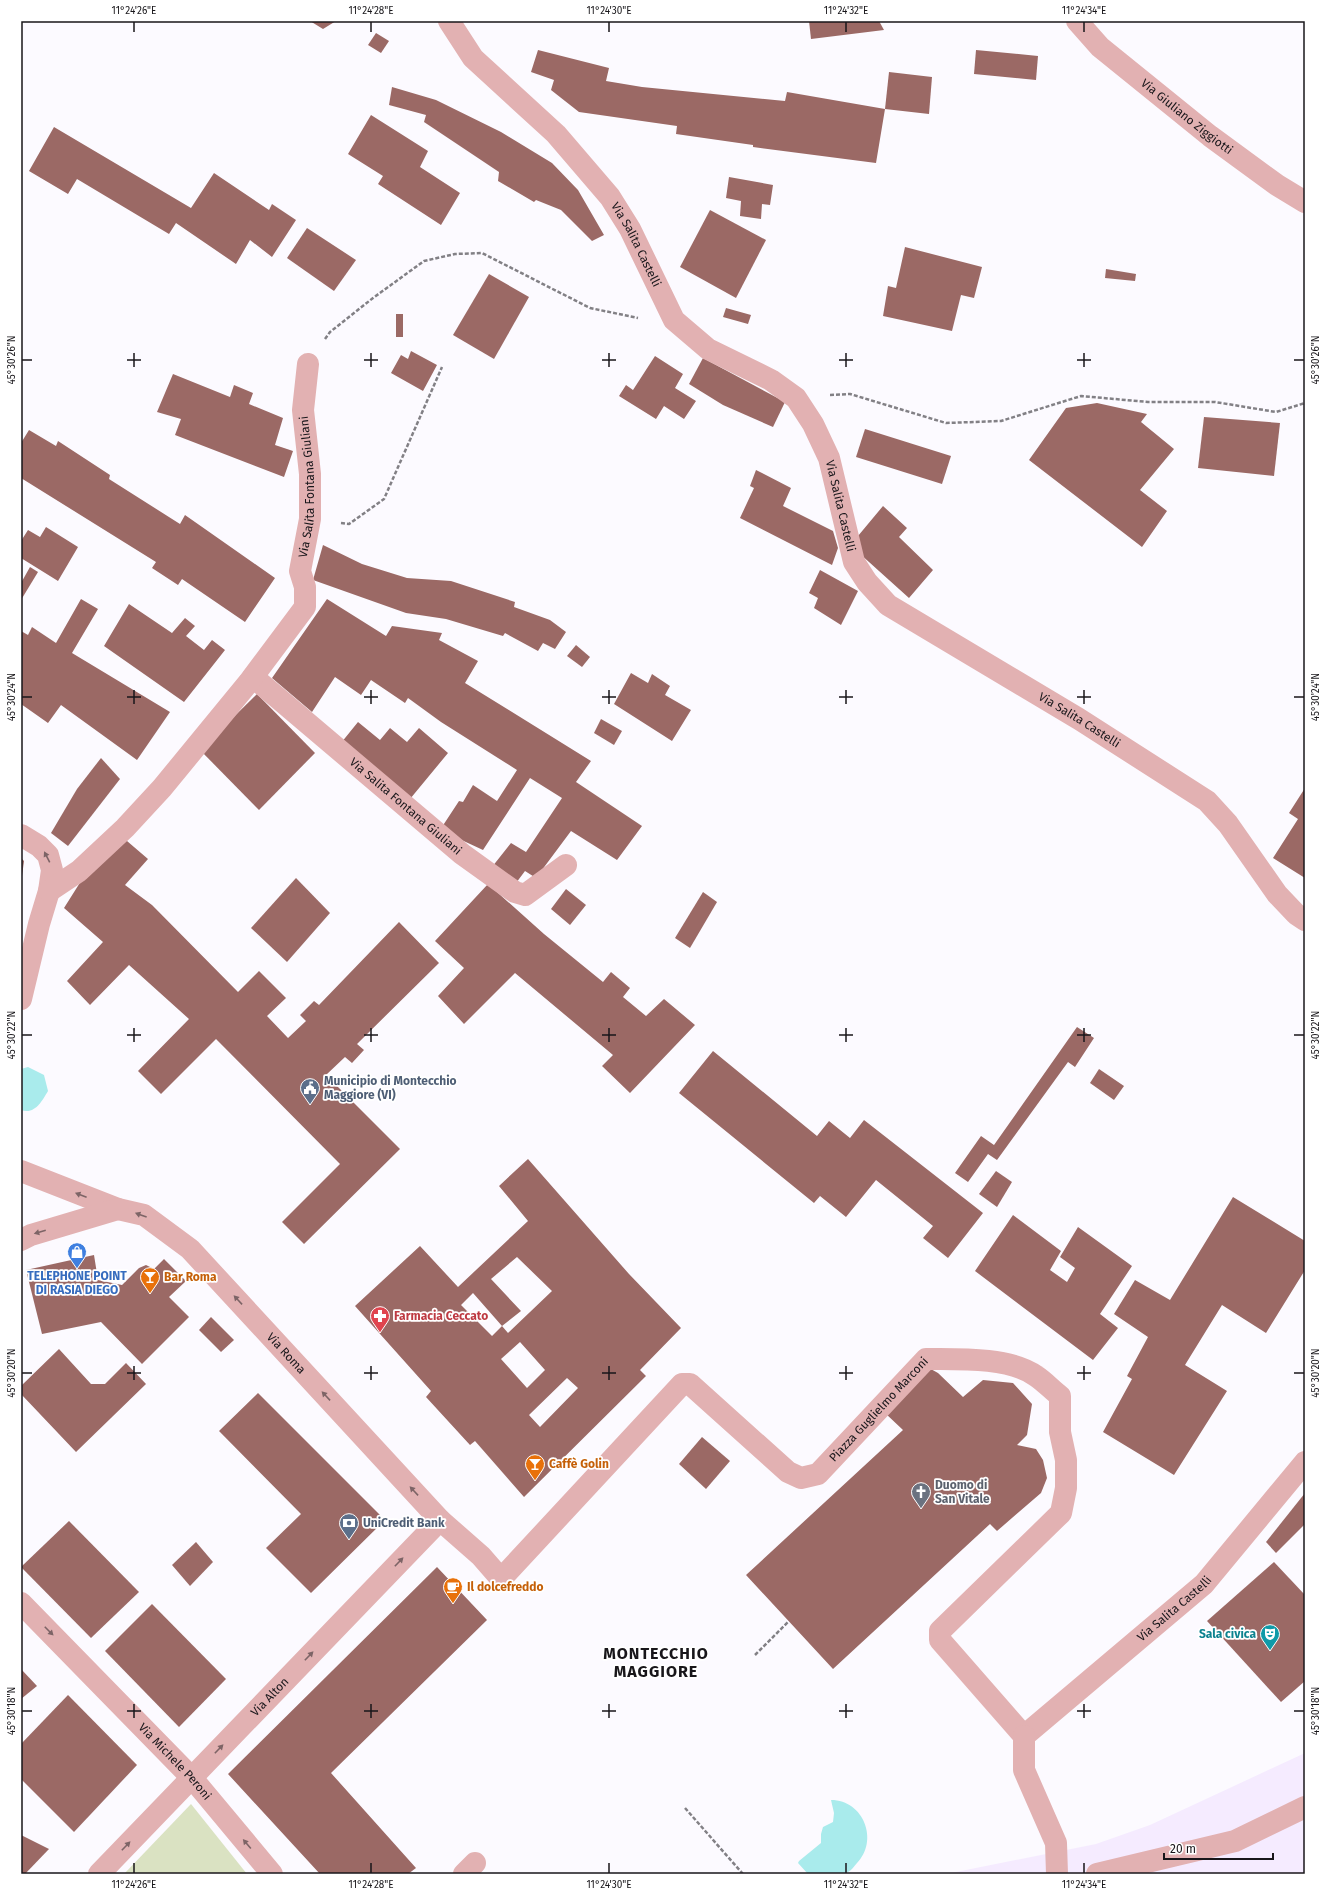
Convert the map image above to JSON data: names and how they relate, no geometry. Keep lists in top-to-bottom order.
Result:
{
  "streets": {
    "street": [
      "Via Giuliano Ziggiotti",
      "Via Salita Castelli",
      "Via Salita Fontana Giuliani",
      "Via Roma",
      "Piazza Guglielmo Marconi",
      "Via Alton",
      "Via Michele Peroni"
    ]
  },
  "crossings": [
    ["Via Salita Castelli", "Piazza Guglielmo Marconi"],
    ["Via Roma", "Piazza Guglielmo Marconi"],
    ["Via Roma", "Via Alton"],
    ["Piazza Guglielmo Marconi", "Via Alton"],
    ["Via Alton", "Via Michele Peroni"]
  ],
  "one_way": ["Via Roma", "Via Alton"],
  "districts": ["MONTECCHIO MAGGIORE"],
  "places": {
    "public building": ["Municipio di Montecchio Maggiore (VI)"],
    "shop": ["TELEPHONE POINT DI RASIA DIEGO"],
    "bar": ["Bar Roma", "Caffè Golin"],
    "pharmacy": ["Farmacia Ceccato"],
    "church": ["Duomo di San Vitale"],
    "bank": ["UniCredit Bank"],
    "cafe": ["Il dolcefreddo"],
    "theatre": ["Sala civica"]
  },
  "scale_bar": "20 m",
  "coordinates": [
    "11°24'26\"E",
    "11°24'28\"E",
    "11°24'30\"E",
    "11°24'32\"E",
    "11°24'34\"E",
    "45°30'26\"N",
    "45°30'24\"N",
    "45°30'22\"N",
    "45°30'20\"N",
    "45°30'18\"N"
  ]
}
